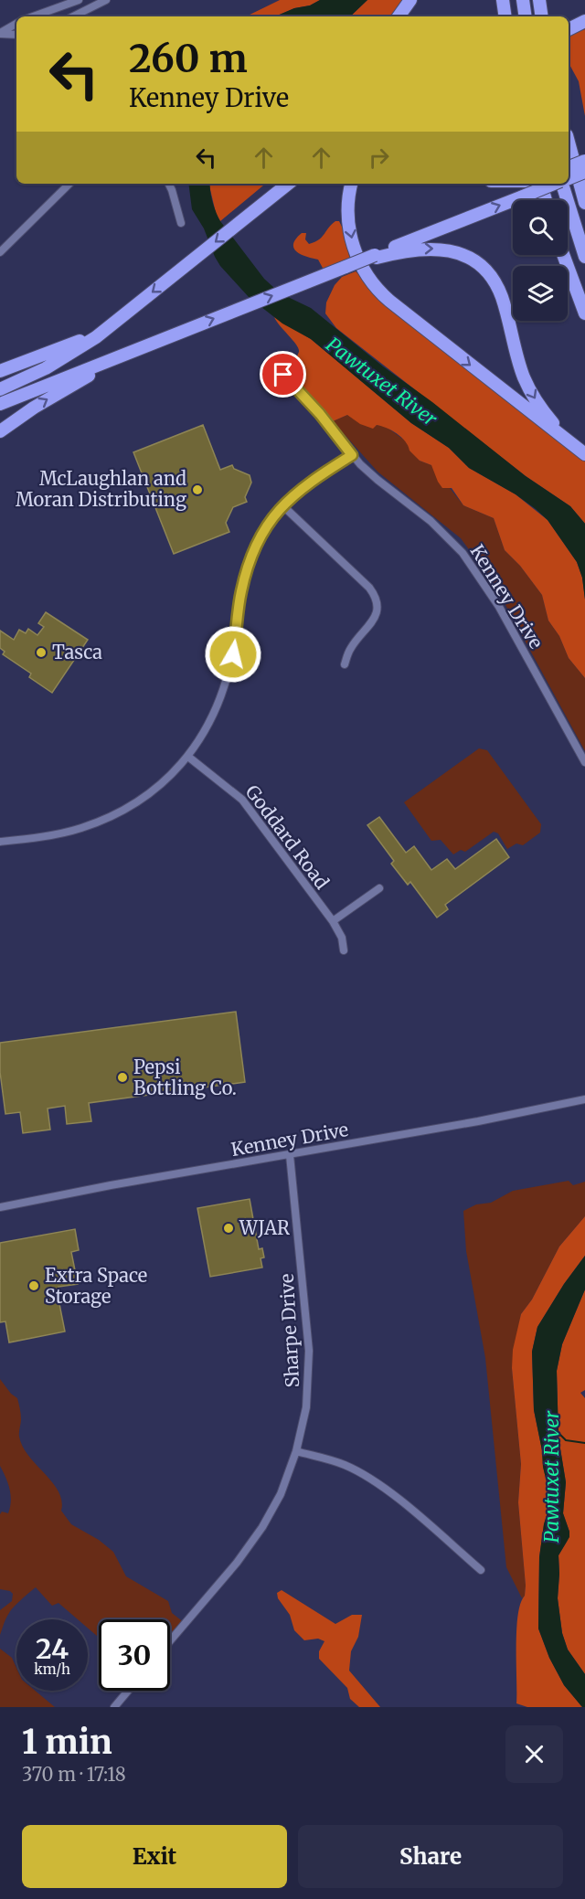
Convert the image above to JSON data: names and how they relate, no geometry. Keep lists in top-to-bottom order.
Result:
{
  "streets": {
    "street": ["Kenney Drive", "Goddard Road", "Sharpe Drive"]
  },
  "crossings": [
    ["Kenney Drive", "Sharpe Drive"]
  ],
  "water": ["Pawtuxet River"],
  "places": [
    "McLaughlan and Moran Distributing",
    "Tasca",
    "Pepsi Bottling Co.",
    "WJAR",
    "Extra Space Storage"
  ],
  "page": {
    "turn": ["260 m", "Kenney Drive"],
    "speed": "24 km/h",
    "limit": "30",
    "heading": ["1 min", "370 m · 17:18"],
    "buttons": ["Exit", "Share"]
  }
}
